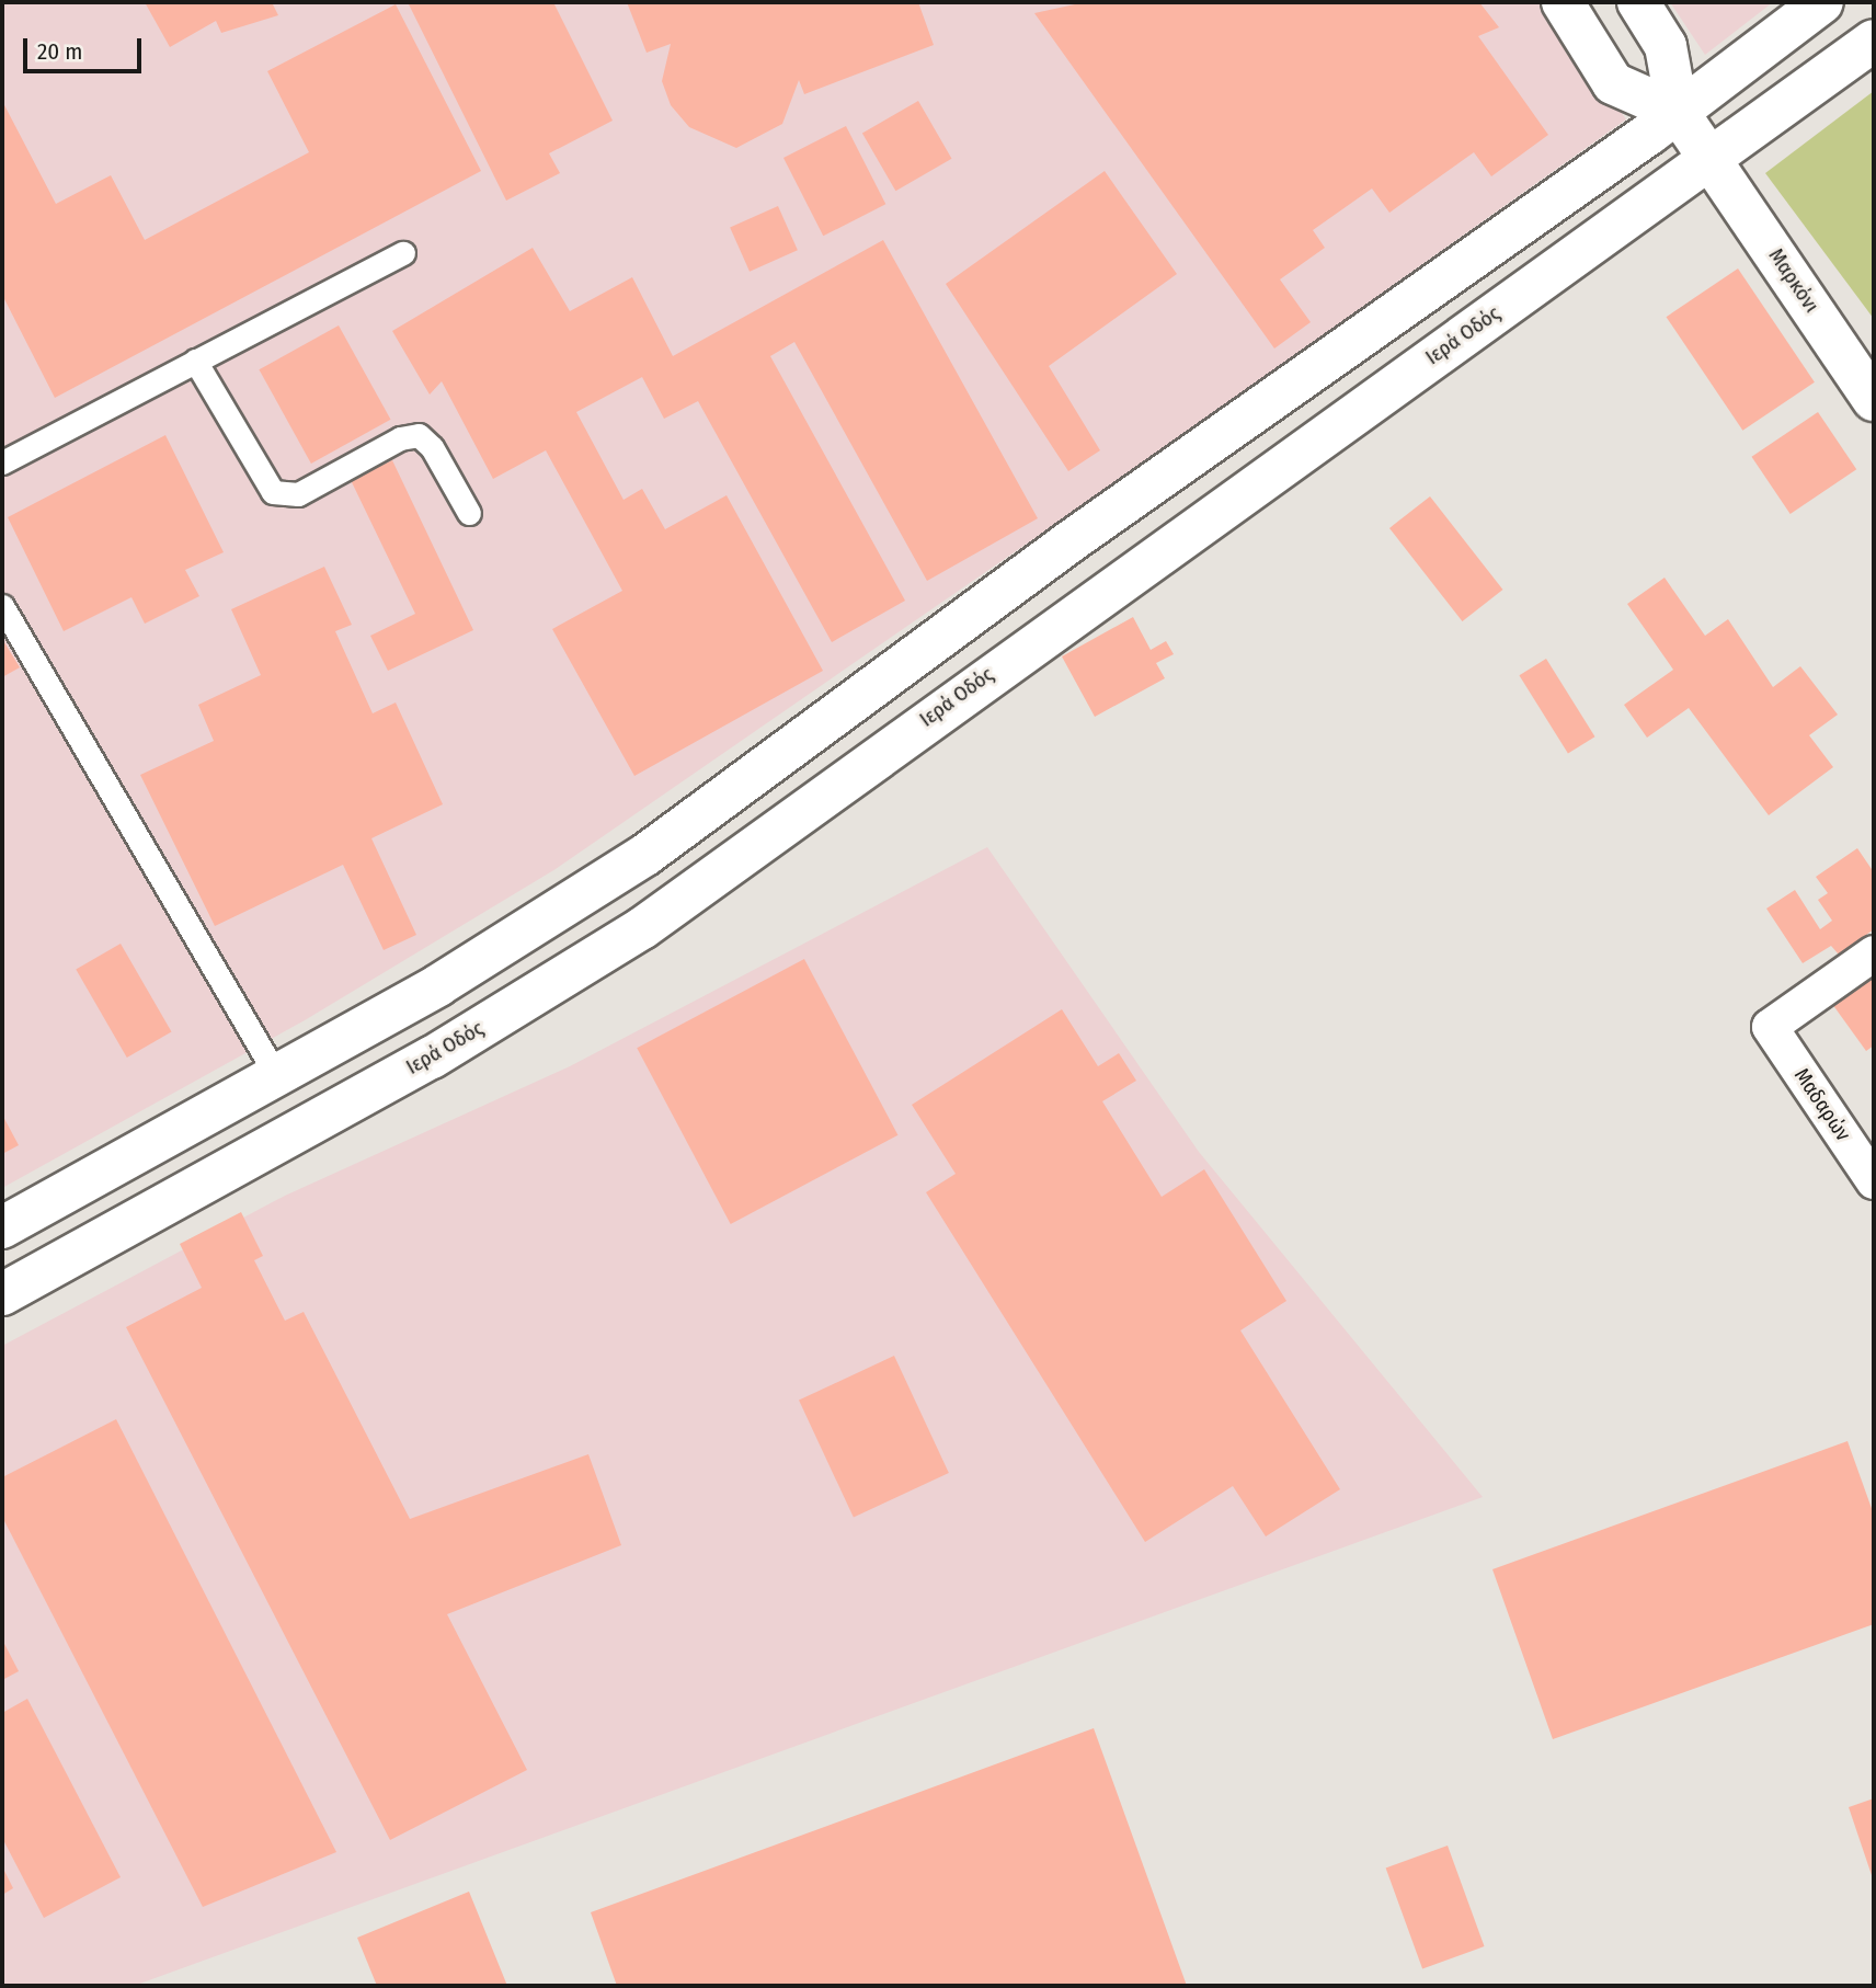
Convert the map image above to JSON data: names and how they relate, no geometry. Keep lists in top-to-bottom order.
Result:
{
  "streets": {
    "main road": ["Μαρκόνι", "Ιερά Οδός"],
    "street": ["Μαδαρών"]
  },
  "crossings": [
    ["Μαρκόνι", "Ιερά Οδός"]
  ],
  "scale_bar": "20 m"
}
